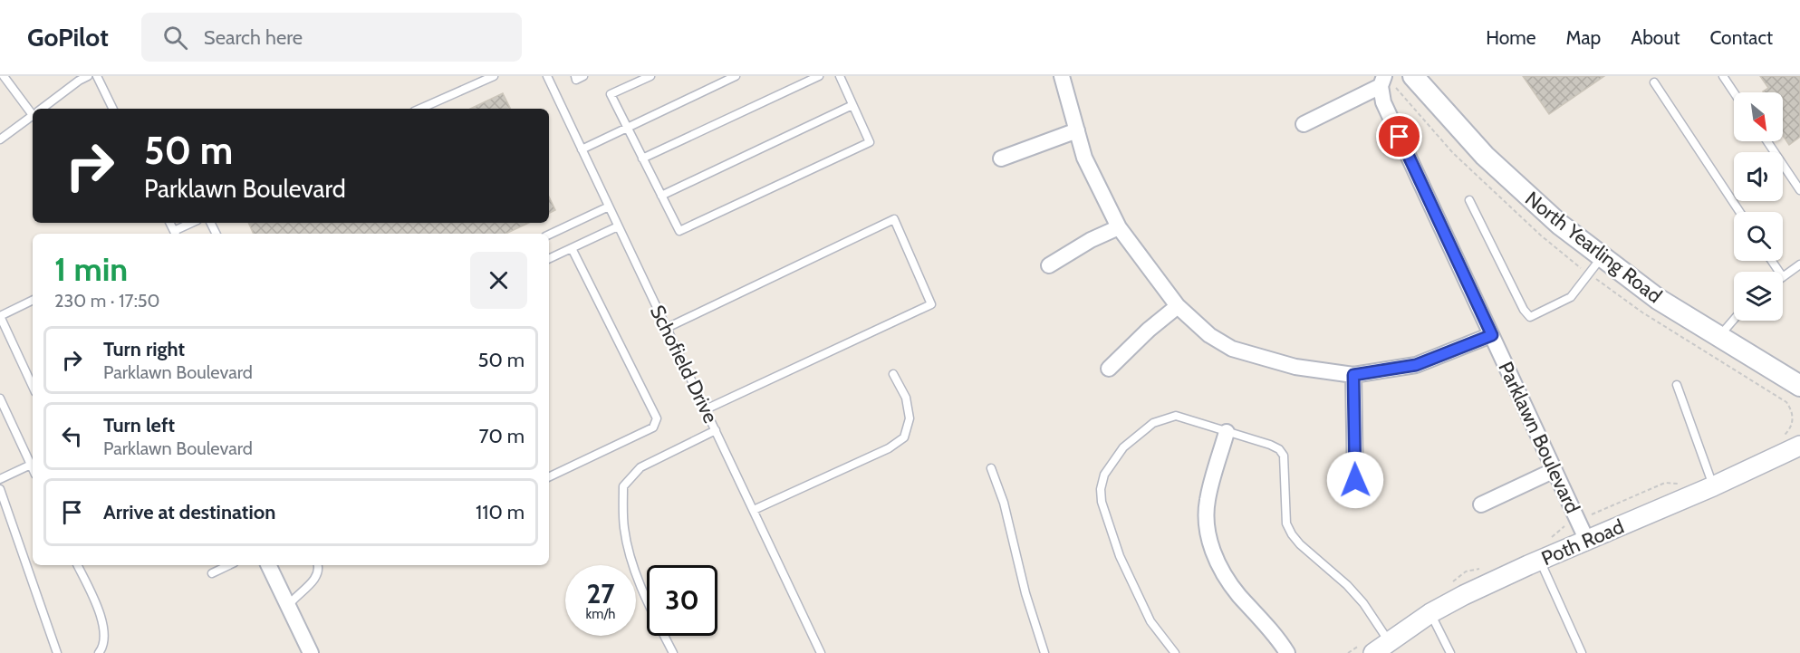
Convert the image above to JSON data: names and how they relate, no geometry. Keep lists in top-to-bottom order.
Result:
{
  "streets": {
    "main road": ["North Yearling Road"],
    "street": ["Parklawn Boulevard", "Poth Road"],
    "lane": ["Schofield Drive"]
  },
  "crossings": [
    ["Parklawn Boulevard", "Poth Road"]
  ],
  "north": "bottom right",
  "page": {
    "header": "GoPilot",
    "search": "Search here",
    "nav": [
      "Home",
      "Map",
      "About",
      "Contact"
    ],
    "turn": ["50 m", "Parklawn Boulevard"],
    "heading": ["1 min", "230 m · 17:50"],
    "list": [
      {
        "name": "Turn right",
        "note": "Parklawn Boulevard",
        "value": "50 m"
      },
      {
        "name": "Turn left",
        "note": "Parklawn Boulevard",
        "value": "70 m"
      },
      {
        "name": "Arrive at destination",
        "value": "110 m"
      }
    ],
    "speed": "27 km/h",
    "limit": "30"
  }
}
